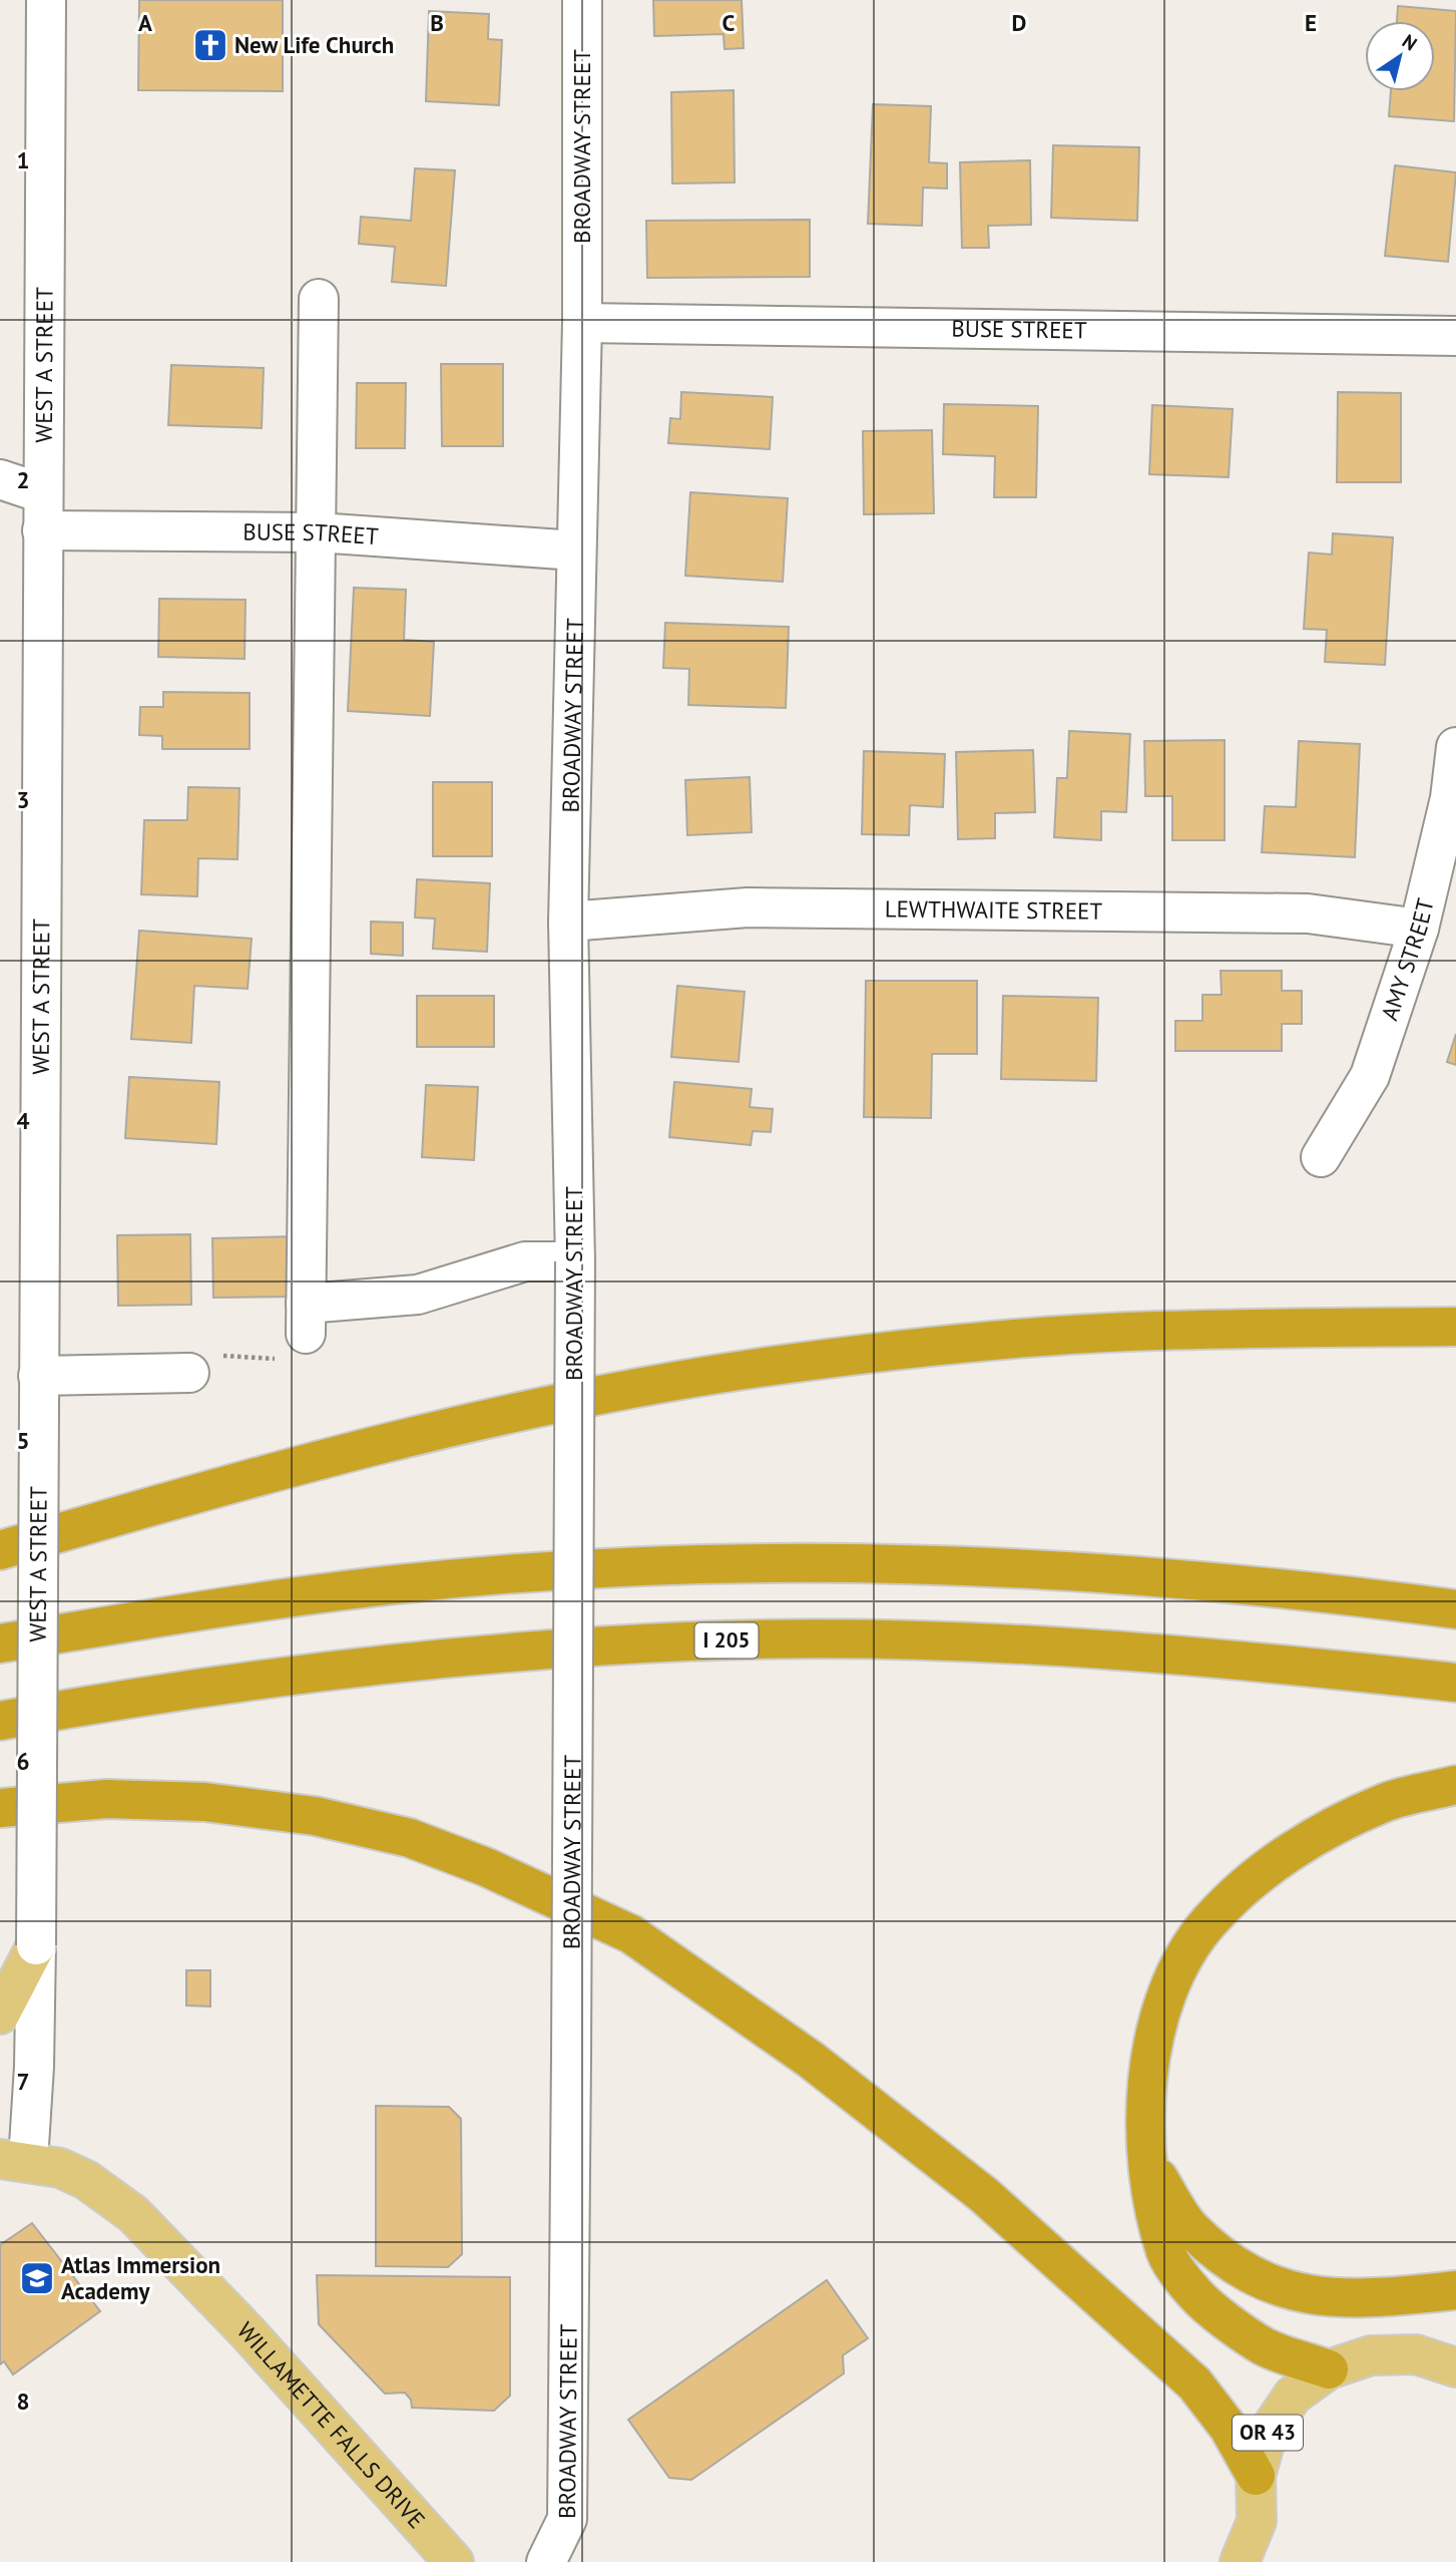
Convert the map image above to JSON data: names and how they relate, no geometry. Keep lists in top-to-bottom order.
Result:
{
  "streets": {
    "highway": ["I 205"],
    "main road": ["WILLAMETTE FALLS DRIVE", "OR 43"],
    "street": [
      "BROADWAY STREET",
      "BUSE STREET",
      "WEST A STREET",
      "LEWTHWAITE STREET",
      "AMY STREET"
    ]
  },
  "crossings": [
    ["BROADWAY STREET", "BUSE STREET"],
    ["BROADWAY STREET", "LEWTHWAITE STREET"],
    ["BUSE STREET", "WEST A STREET"],
    ["WEST A STREET", "WILLAMETTE FALLS DRIVE"],
    ["LEWTHWAITE STREET", "AMY STREET"]
  ],
  "places": {
    "church": ["New Life Church"],
    "school or university": ["Atlas Immersion Academy"]
  },
  "north": "top right",
  "grid": {
    "columns": [
      "A",
      "B",
      "C",
      "D",
      "E"
    ],
    "rows": [
      "1",
      "2",
      "3",
      "4",
      "5",
      "6",
      "7",
      "8"
    ]
  }
}
